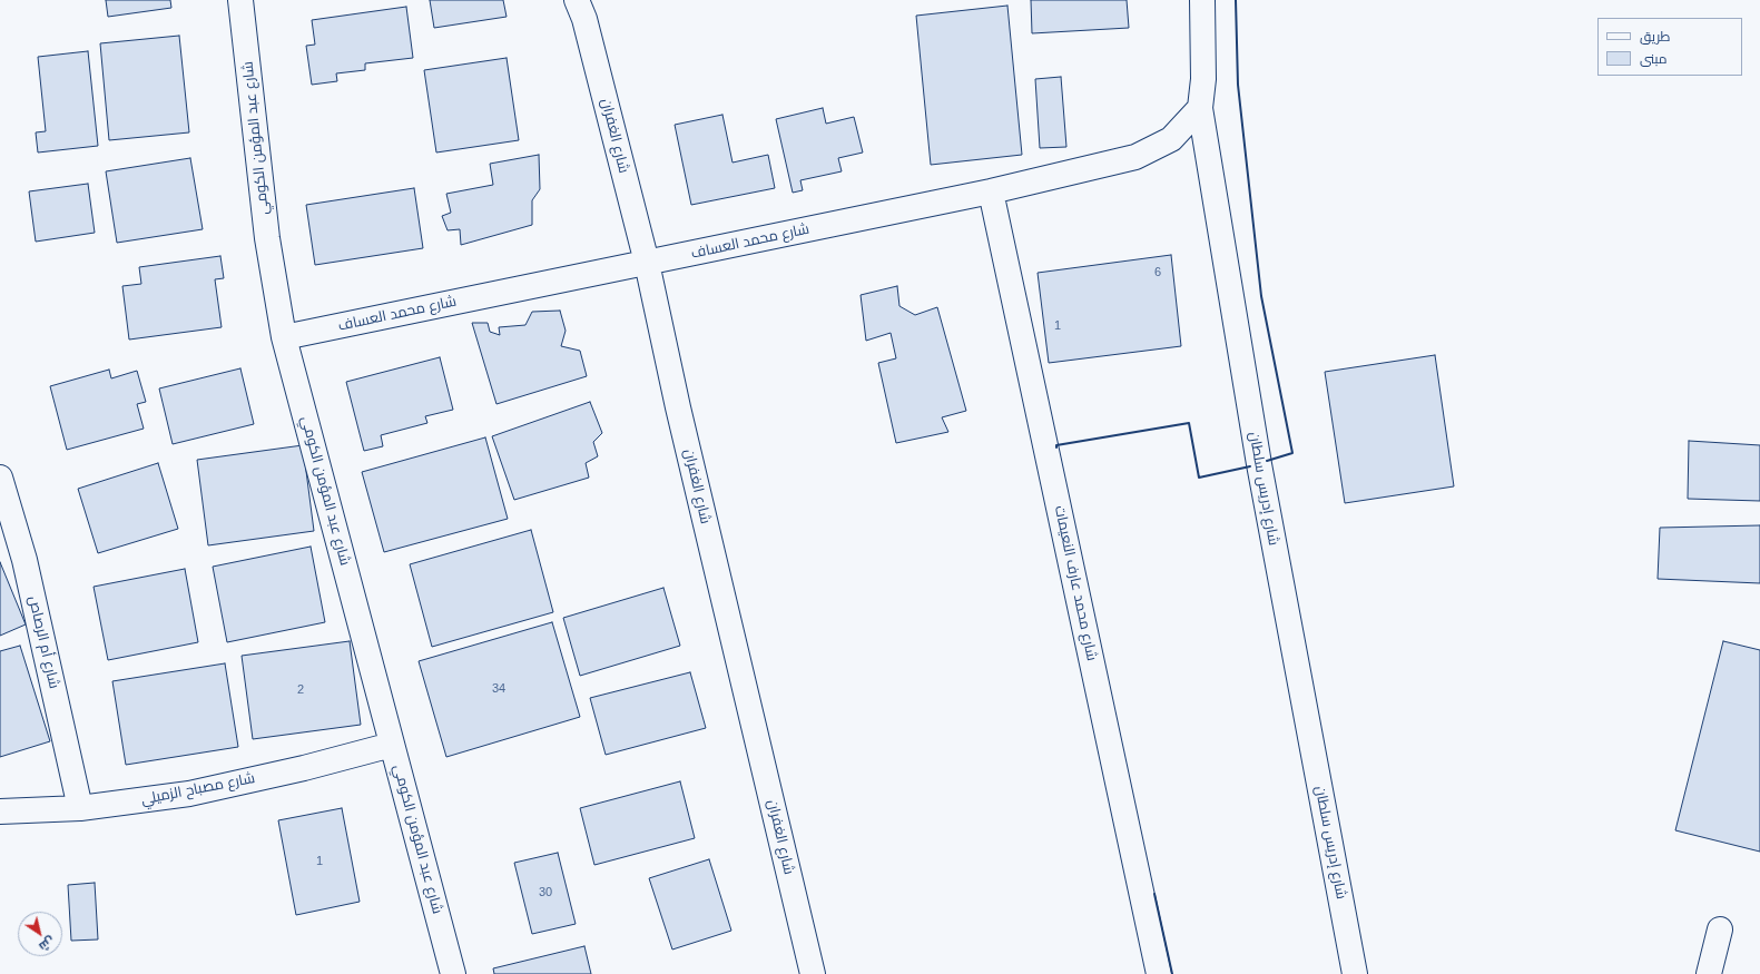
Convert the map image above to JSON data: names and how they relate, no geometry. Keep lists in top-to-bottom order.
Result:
{
  "streets": {
    "street": [
      "شارع الغفران",
      "شارع عبد المؤمن الكومي",
      "شارع محمد العساف",
      "شارع إدريس سلطان",
      "شارع محمد عارف النعيمات",
      "شارع أم الرصاص",
      "شارع مصباح الزميلي"
    ]
  },
  "crossings": [
    ["شارع الغفران", "شارع محمد العساف"],
    ["شارع عبد المؤمن الكومي", "شارع محمد العساف"],
    ["شارع عبد المؤمن الكومي", "شارع مصباح الزميلي"],
    ["شارع محمد العساف", "شارع إدريس سلطان"],
    ["شارع محمد العساف", "شارع محمد عارف النعيمات"],
    ["شارع أم الرصاص", "شارع مصباح الزميلي"]
  ],
  "house_numbers": [
    "6",
    "1",
    "34",
    "2",
    "1",
    "30"
  ],
  "legend": ["طريق", "مبنى"],
  "north": "bottom right"
}
